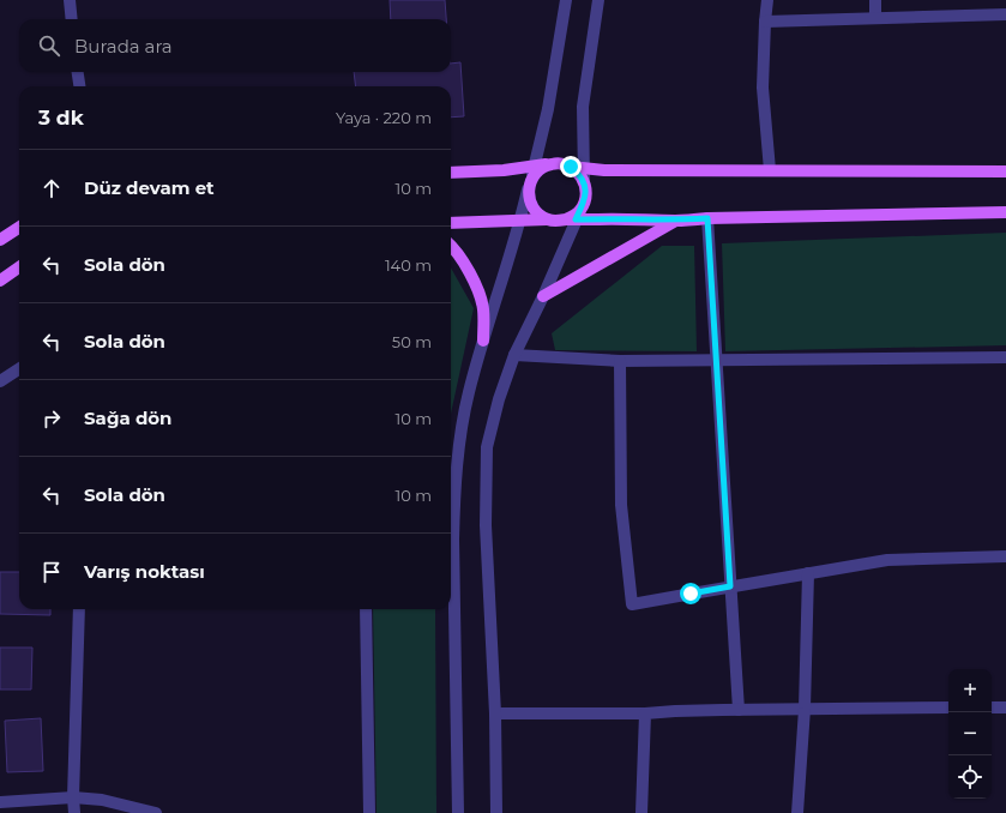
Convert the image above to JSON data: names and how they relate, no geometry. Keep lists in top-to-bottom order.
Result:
{
  "page": {
    "search": "Burada ara",
    "heading": ["3 dk", "Yaya · 220 m"],
    "list": [
      ["Düz devam et", "10 m"],
      ["Sola dön", "140 m"],
      ["Sola dön", "50 m"],
      ["Sağa dön", "10 m"],
      ["Sola dön", "10 m"],
      "Varış noktası"
    ],
    "map_buttons": ["+", "−"]
  }
}
